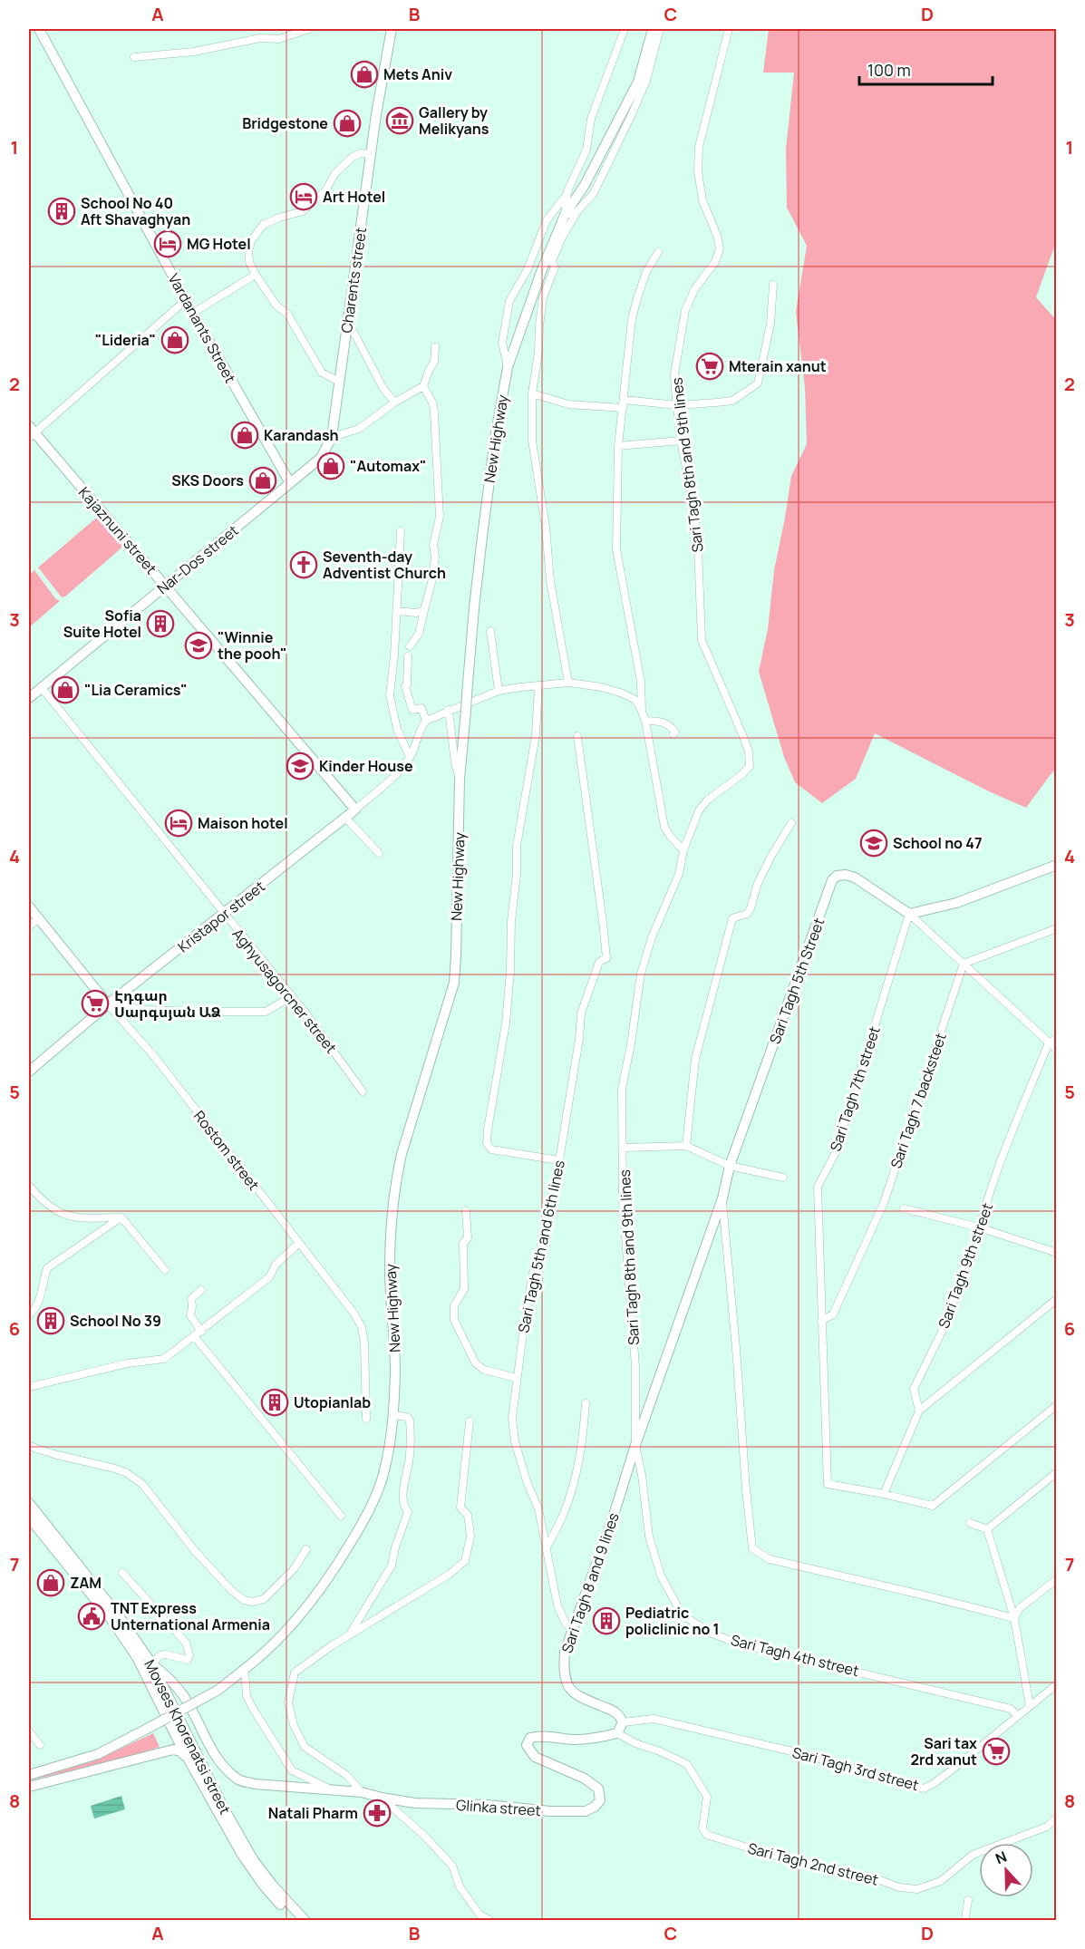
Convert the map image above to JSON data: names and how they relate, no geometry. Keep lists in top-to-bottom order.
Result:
{
  "streets": {
    "main road": [
      "Charents street",
      "Vardanants Street",
      "New Highway",
      "Kajaznuni street",
      "Nar-Dos street",
      "Kristapor street",
      "Sari Tagh 5th Street",
      "Rostom street",
      "Sari Tagh 8 and 9 lines",
      "Movses Khorenatsi street",
      "Glinka street"
    ],
    "street": [
      "Sari Tagh 8th and 9th lines",
      "Aghyusagorcner street",
      "Sari Tagh 7th street",
      "Sari Tagh 7 backsteet",
      "Sari Tagh 5th and 6th lines",
      "Sari Tagh 9th street",
      "Sari Tagh 4th street",
      "Sari Tagh 3rd street",
      "Sari Tagh 2nd street"
    ]
  },
  "crossings": [
    ["Charents street", "Vardanants Street"],
    ["Charents street", "Nar-Dos street"],
    ["Vardanants Street", "Nar-Dos street"],
    ["Sari Tagh 8th and 9th lines", "Sari Tagh 8 and 9 lines"],
    ["Sari Tagh 8th and 9th lines", "Sari Tagh 4th street"],
    ["Kajaznuni street", "Nar-Dos street"],
    ["Kajaznuni street", "Kristapor street"],
    ["Nar-Dos street", "Aghyusagorcner street"],
    ["Kristapor street", "Aghyusagorcner street"],
    ["Kristapor street", "Rostom street"],
    ["Sari Tagh 5th Street", "Sari Tagh 7th street"],
    ["Sari Tagh 7th street", "Sari Tagh 7 backsteet"],
    ["Sari Tagh 5th and 6th lines", "Sari Tagh 8 and 9 lines"],
    ["Sari Tagh 8 and 9 lines", "Sari Tagh 4th street"],
    ["Sari Tagh 8 and 9 lines", "Sari Tagh 3rd street"],
    ["Sari Tagh 4th street", "Sari Tagh 3rd street"],
    ["Glinka street", "Sari Tagh 2nd street"]
  ],
  "places": {
    "shop": [
      "Mets Aniv",
      "Bridgestone",
      "\"Lideria\"",
      "Karandash",
      "\"Automax\"",
      "SKS Doors",
      "\"Lia Ceramics\"",
      "ZAM"
    ],
    "museum": ["Gallery by Melikyans"],
    "hotel": ["Art Hotel", "MG Hotel", "Maison hotel"],
    "building": [
      "School No 40 Aft Shavaghyan",
      "Sofia Suite Hotel",
      "School No 39",
      "Utopianlab",
      "Pediatric policlinic no 1"
    ],
    "supermarket": ["Mterain xanut", "Էդգար Սարգսյան ԱՁ", "Sari tax 2rd xanut"],
    "church": ["Seventh-day Adventist Church"],
    "school or university": ["\"Winnie the pooh\"", "Kinder House", "School no 47"],
    "public building": ["TNT Express Unternational Armenia"],
    "pharmacy": ["Natali Pharm"]
  },
  "scale_bar": "100 m",
  "north": "top",
  "grid": {
    "columns": [
      "A",
      "B",
      "C",
      "D"
    ],
    "rows": [
      "1",
      "2",
      "3",
      "4",
      "5",
      "6",
      "7",
      "8"
    ]
  }
}
